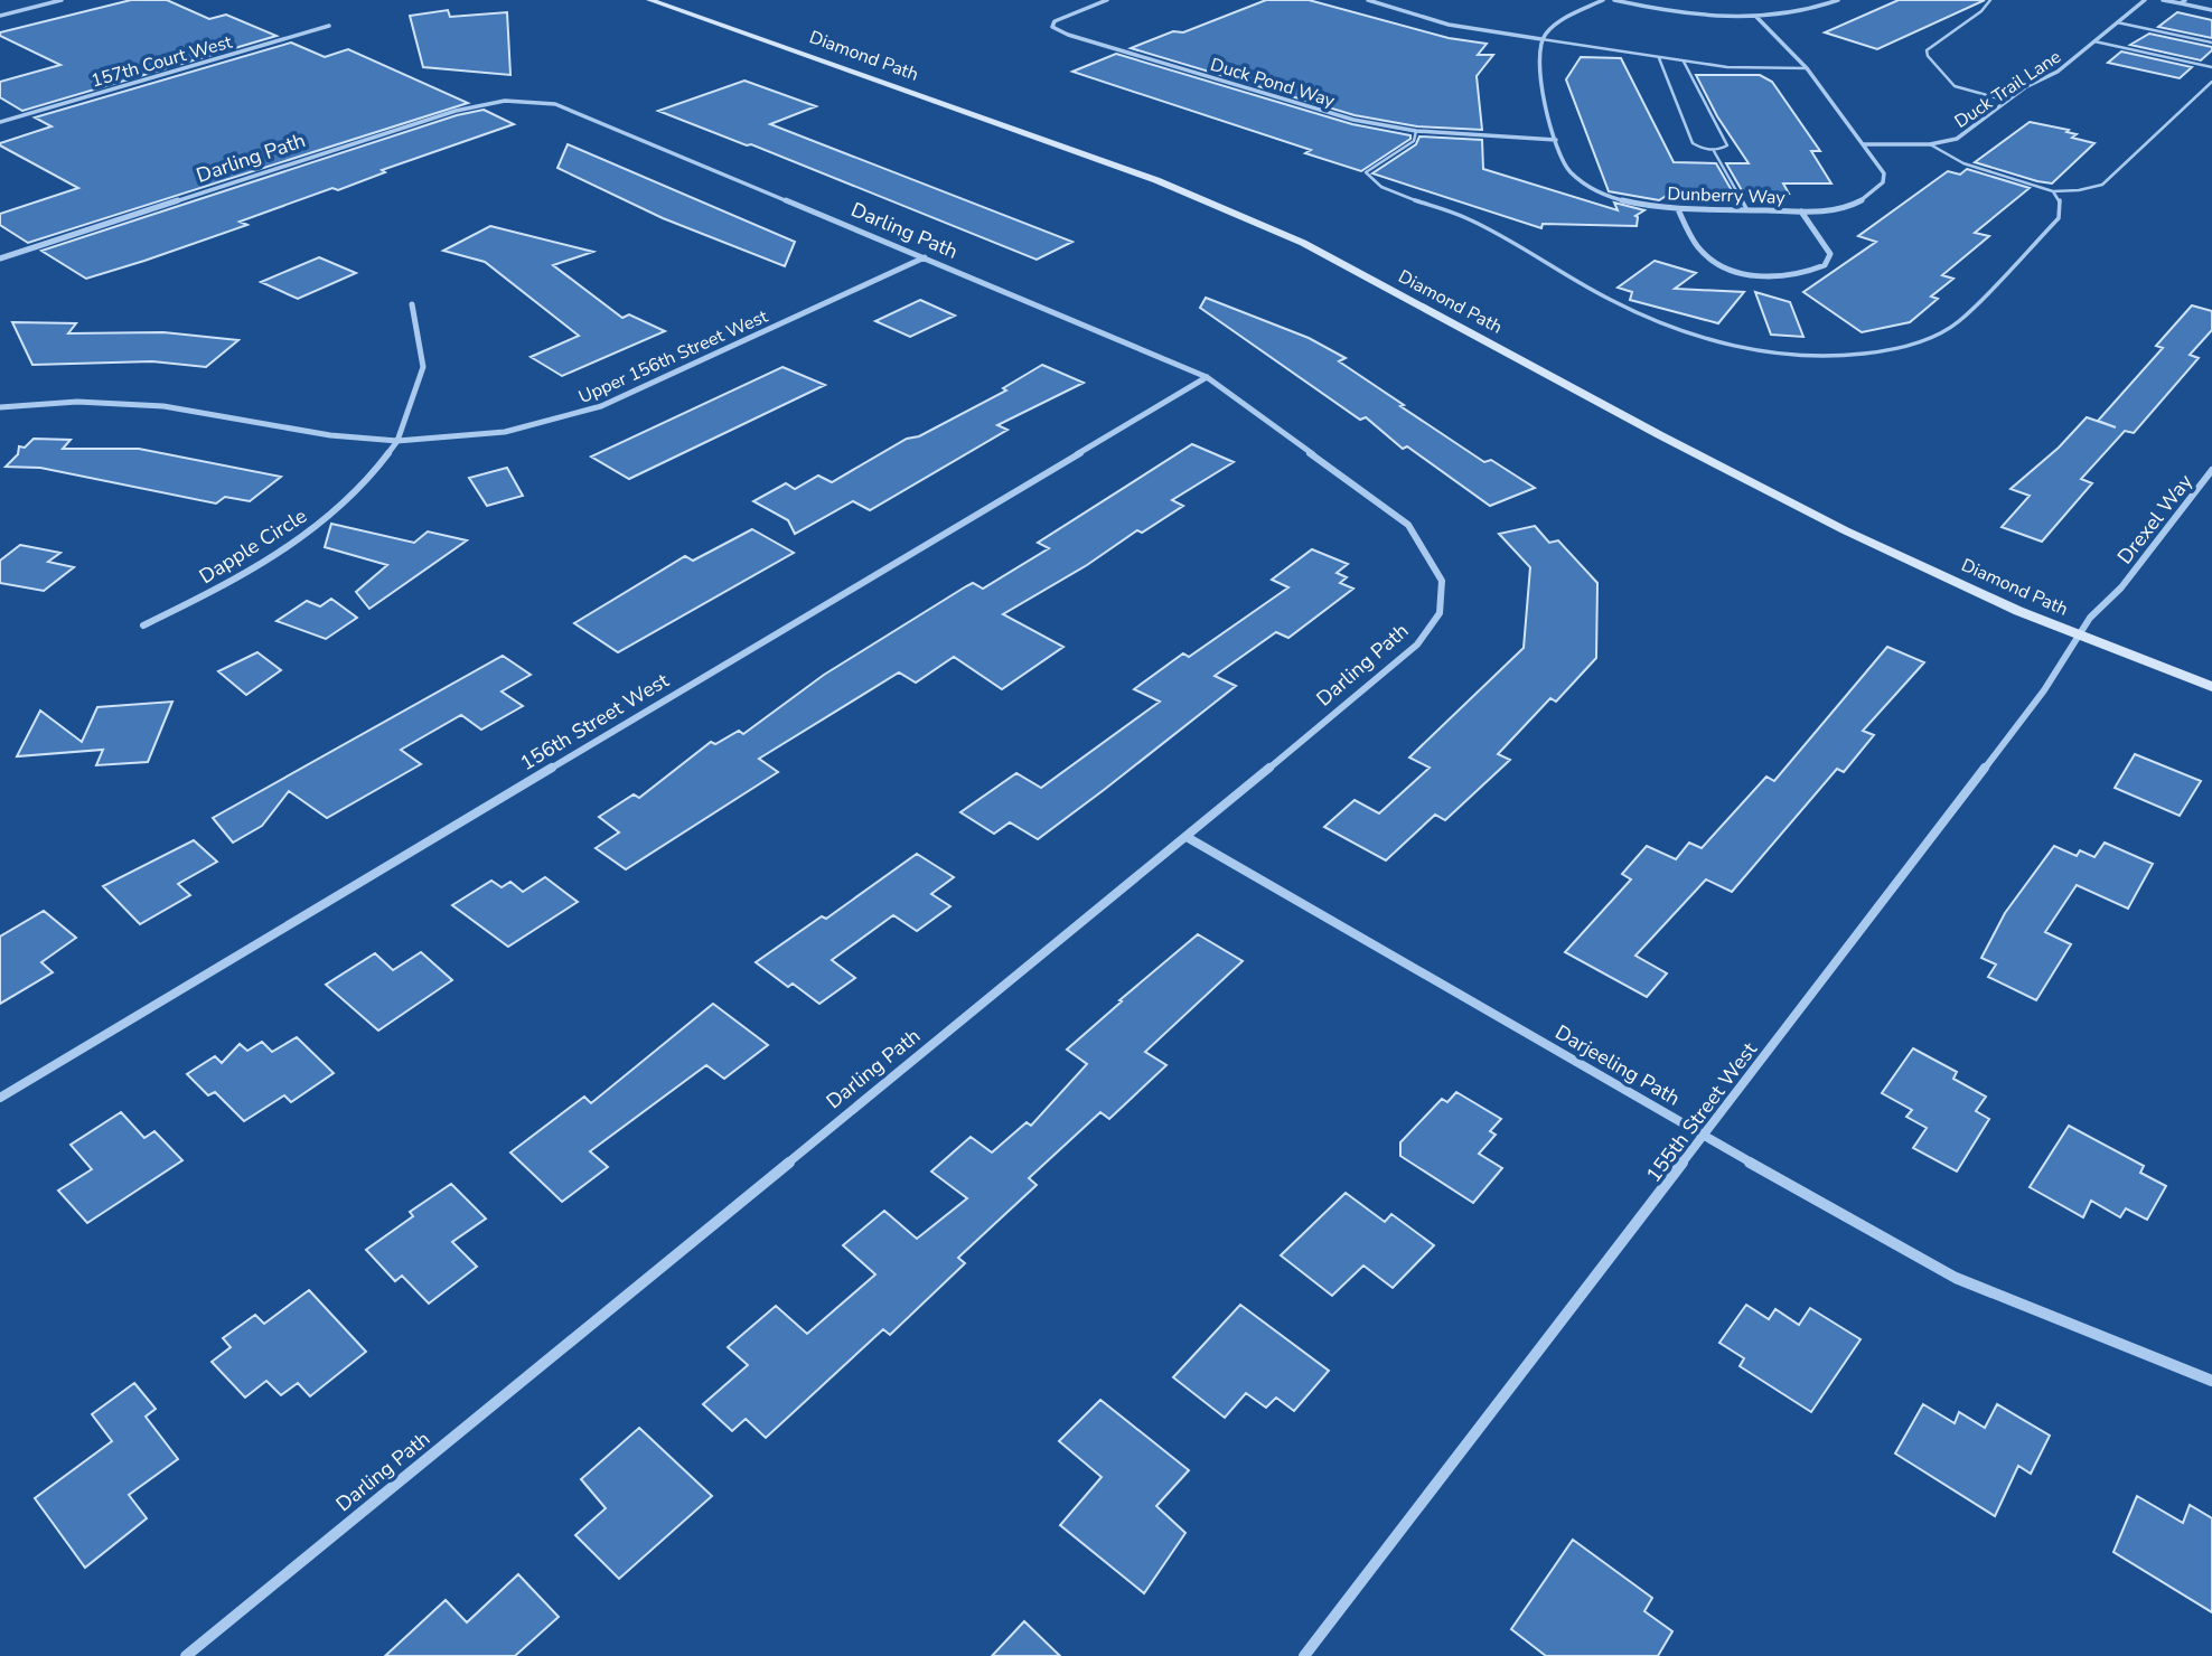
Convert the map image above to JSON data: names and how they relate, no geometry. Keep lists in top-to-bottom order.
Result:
{
  "streets": {
    "street": [
      "Diamond Path",
      "157th Court West",
      "Duck Pond Way",
      "Duck Trail Lane",
      "Darling Path",
      "Dunberry Way",
      "Upper 156th Street West",
      "Drexel Way",
      "Dapple Circle",
      "156th Street West",
      "Darjeeling Path",
      "155th Street West"
    ]
  },
  "crossings": [
    ["Diamond Path", "155th Street West"],
    ["Duck Pond Way", "Dunberry Way"],
    ["Duck Trail Lane", "Dunberry Way"],
    ["Darling Path", "Upper 156th Street West"],
    ["Darling Path", "156th Street West"],
    ["Darling Path", "Darjeeling Path"],
    ["Upper 156th Street West", "Dapple Circle"],
    ["Drexel Way", "155th Street West"],
    ["Darjeeling Path", "155th Street West"]
  ]
}
